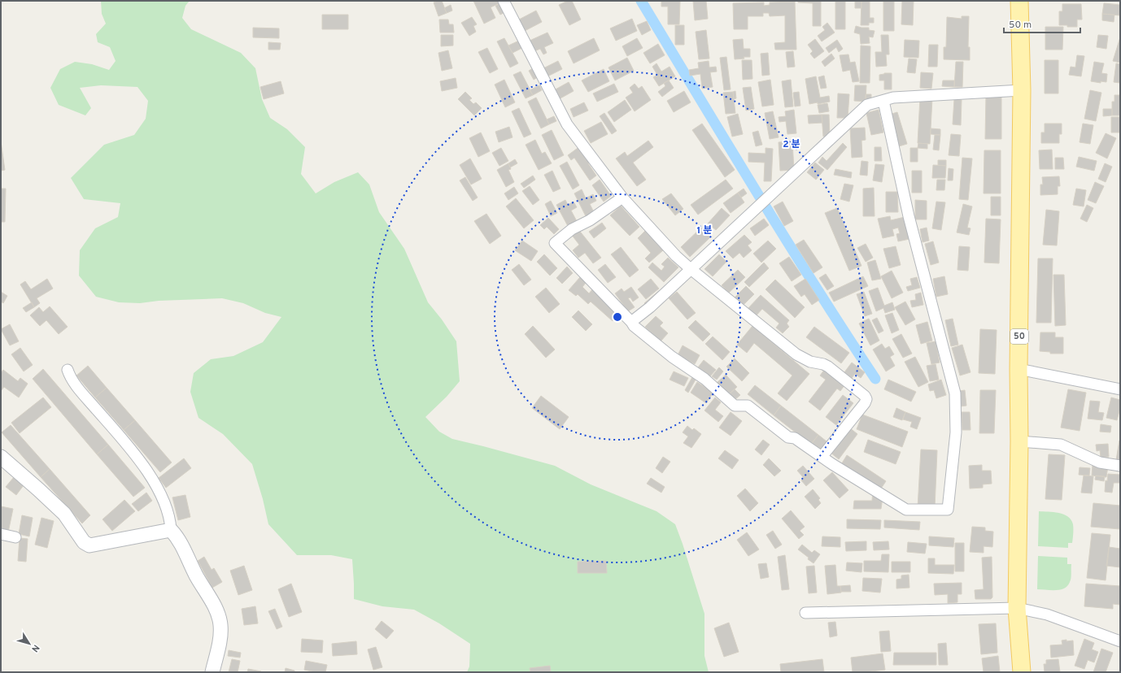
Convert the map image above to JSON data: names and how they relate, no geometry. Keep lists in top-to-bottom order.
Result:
{
  "streets": {
    "main road": ["50"]
  },
  "scale_bar": "50 m",
  "north": "bottom right",
  "rings": ["2 분", "1 분"]
}
